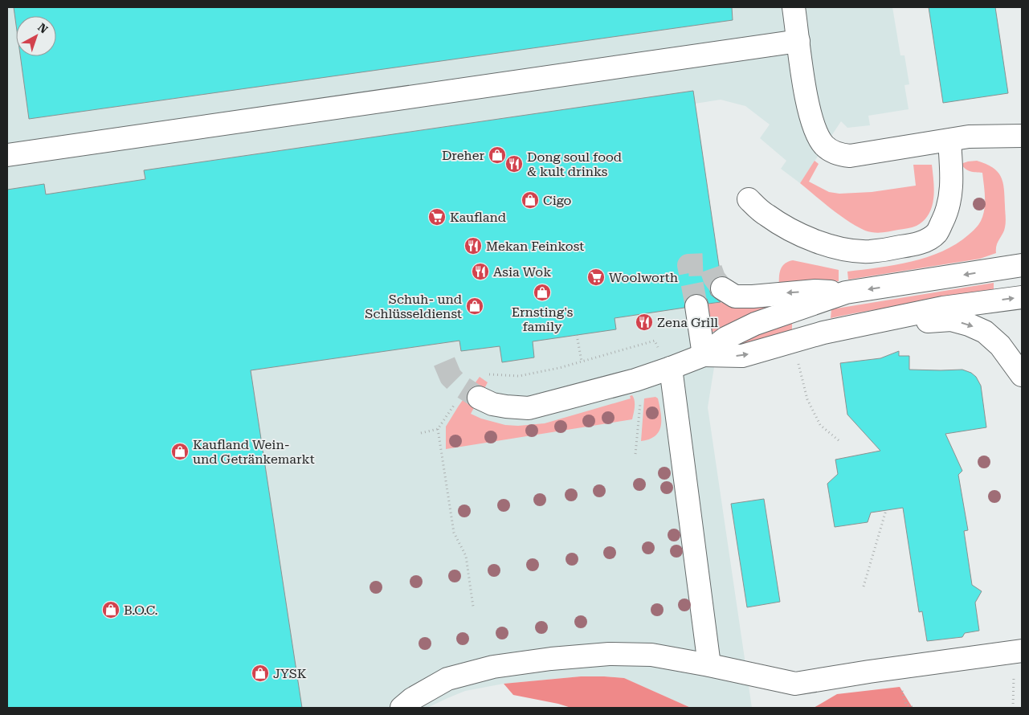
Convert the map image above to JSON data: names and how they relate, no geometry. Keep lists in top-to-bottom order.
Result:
{
  "places": {
    "shop": [
      "Dreher",
      "Cigo",
      "Ernsting's family",
      "Schuh- und Schlüsseldienst",
      "Kaufland Wein- und Getränkemarkt",
      "B.O.C.",
      "JYSK"
    ],
    "restaurant": [
      "Dong soul food & kult drinks",
      "Mekan Feinkost",
      "Asia Wok",
      "Zena Grill"
    ],
    "supermarket": ["Kaufland", "Woolworth"]
  },
  "north": "top right"
}
